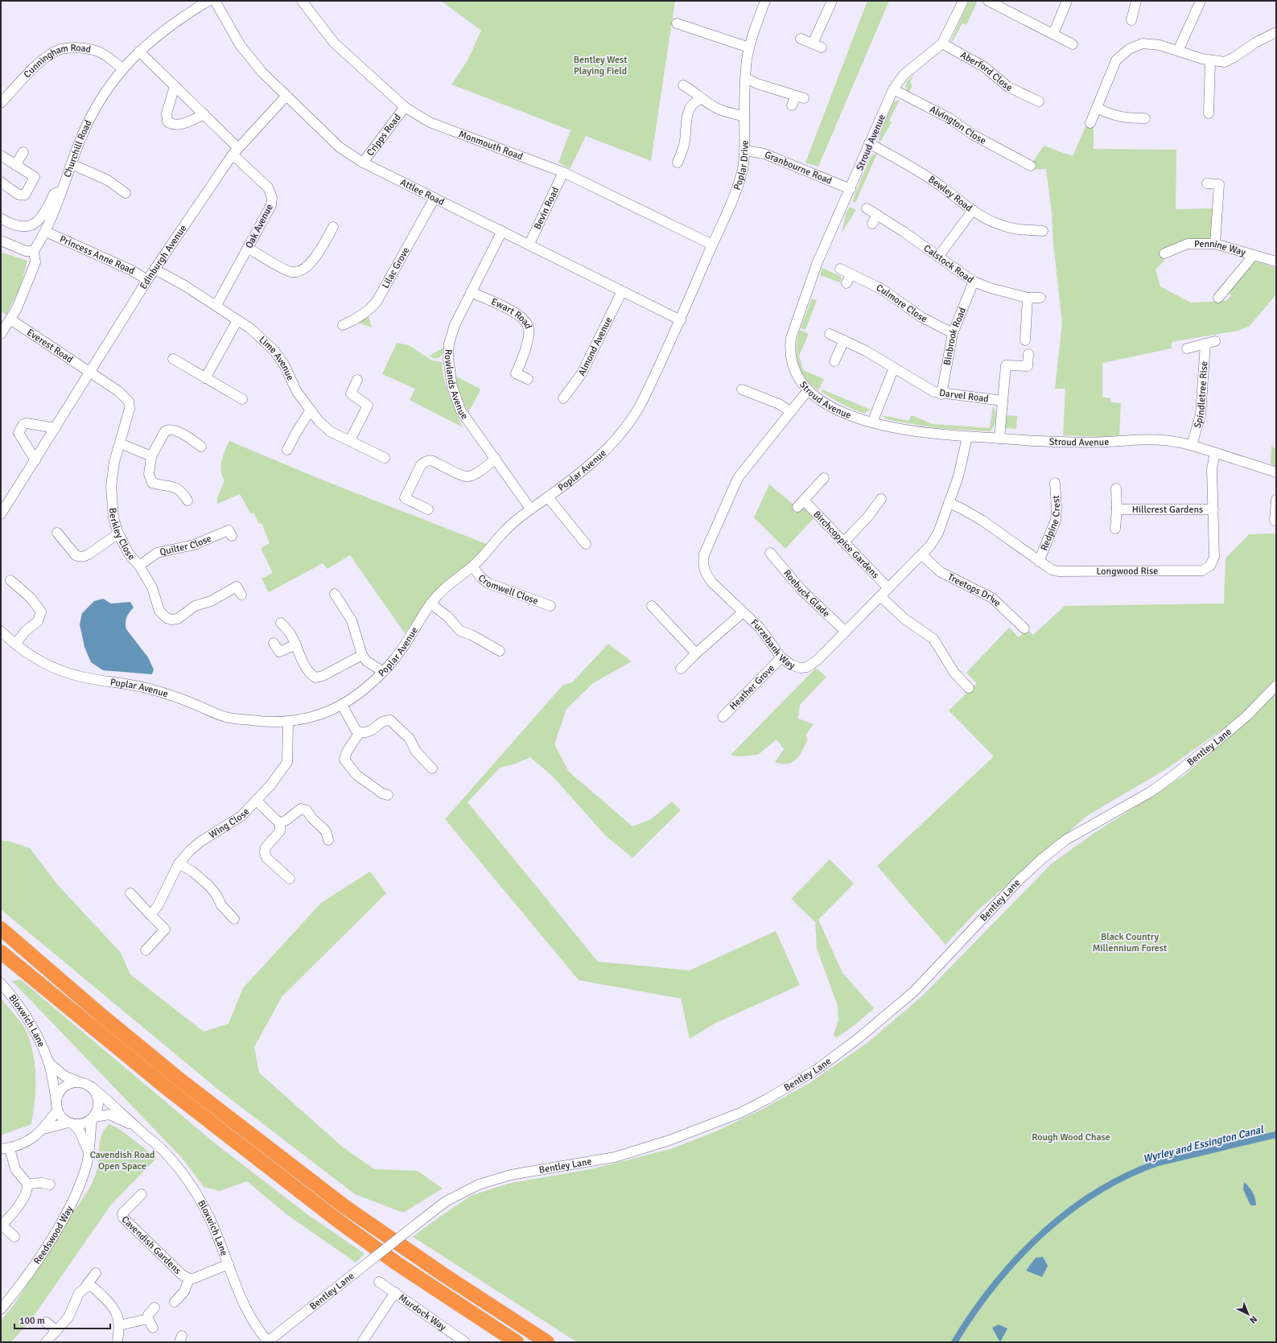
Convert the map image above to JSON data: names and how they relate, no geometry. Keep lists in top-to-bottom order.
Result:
{
  "streets": {
    "street": [
      "Cunningham Road",
      "Aberford Close",
      "Alvington Close",
      "Cripps Road",
      "Stroud Avenue",
      "Monmouth Road",
      "Churchill Road",
      "Poplar Drive",
      "Granbourne Road",
      "Attlee Road",
      "Bewley Road",
      "Bevin Road",
      "Oak Avenue",
      "Pennine Way",
      "Princess Anne Road",
      "Edinburgh Avenue",
      "Calstock Road",
      "Lilac Grove",
      "Culmore Close",
      "Ewart Road",
      "Binbrook Road",
      "Everest Road",
      "Almond Avenue",
      "Lime Avenue",
      "Rowlands Avenue",
      "Spindletree Rise",
      "Darvel Road",
      "Poplar Avenue",
      "Hillcrest Gardens",
      "Redpine Crest",
      "Berkley Close",
      "Birchcoppice Gardens",
      "Quilter Close",
      "Longwood Rise",
      "Cromwell Close",
      "Treetops Drive",
      "Roebuck Glade",
      "Furzebank Way",
      "Heather Grove",
      "Bentley Lane",
      "Wing Close",
      "Bloxwich Lane",
      "Reedswood Way",
      "Cavendish Gardens",
      "Murdock Way"
    ]
  },
  "crossings": [
    ["Cunningham Road", "Churchill Road"],
    ["Aberford Close", "Stroud Avenue"],
    ["Alvington Close", "Stroud Avenue"],
    ["Cripps Road", "Monmouth Road"],
    ["Cripps Road", "Attlee Road"],
    ["Stroud Avenue", "Granbourne Road"],
    ["Stroud Avenue", "Bewley Road"],
    ["Stroud Avenue", "Spindletree Rise"],
    ["Stroud Avenue", "Darvel Road"],
    ["Stroud Avenue", "Longwood Rise"],
    ["Stroud Avenue", "Furzebank Way"],
    ["Monmouth Road", "Poplar Drive"],
    ["Monmouth Road", "Bevin Road"],
    ["Churchill Road", "Oak Avenue"],
    ["Churchill Road", "Princess Anne Road"],
    ["Poplar Drive", "Granbourne Road"],
    ["Poplar Drive", "Attlee Road"],
    ["Poplar Drive", "Poplar Avenue"],
    ["Attlee Road", "Bevin Road"],
    ["Attlee Road", "Edinburgh Avenue"],
    ["Attlee Road", "Lilac Grove"],
    ["Attlee Road", "Almond Avenue"],
    ["Attlee Road", "Rowlands Avenue"],
    ["Attlee Road", "Poplar Avenue"],
    ["Oak Avenue", "Edinburgh Avenue"],
    ["Oak Avenue", "Lime Avenue"],
    ["Princess Anne Road", "Edinburgh Avenue"],
    ["Edinburgh Avenue", "Everest Road"],
    ["Edinburgh Avenue", "Lime Avenue"],
    ["Edinburgh Avenue", "Berkley Close"],
    ["Calstock Road", "Binbrook Road"],
    ["Culmore Close", "Binbrook Road"],
    ["Ewart Road", "Rowlands Avenue"],
    ["Binbrook Road", "Darvel Road"],
    ["Everest Road", "Berkley Close"],
    ["Rowlands Avenue", "Poplar Avenue"],
    ["Poplar Avenue", "Cromwell Close"],
    ["Poplar Avenue", "Wing Close"],
    ["Hillcrest Gardens", "Longwood Rise"],
    ["Redpine Crest", "Longwood Rise"],
    ["Berkley Close", "Quilter Close"],
    ["Birchcoppice Gardens", "Furzebank Way"],
    ["Longwood Rise", "Furzebank Way"],
    ["Treetops Drive", "Furzebank Way"],
    ["Roebuck Glade", "Furzebank Way"],
    ["Furzebank Way", "Heather Grove"],
    ["Bentley Lane", "Bloxwich Lane"],
    ["Bloxwich Lane", "Reedswood Way"],
    ["Bloxwich Lane", "Cavendish Gardens"]
  ],
  "water": ["Wyrley and Essington Canal"],
  "parks": [
    "Bentley West Playing Field",
    "Black Country Millennium Forest",
    "Rough Wood Chase",
    "Cavendish Road Open Space"
  ],
  "scale_bar": "100 m",
  "north": "bottom right"
}
